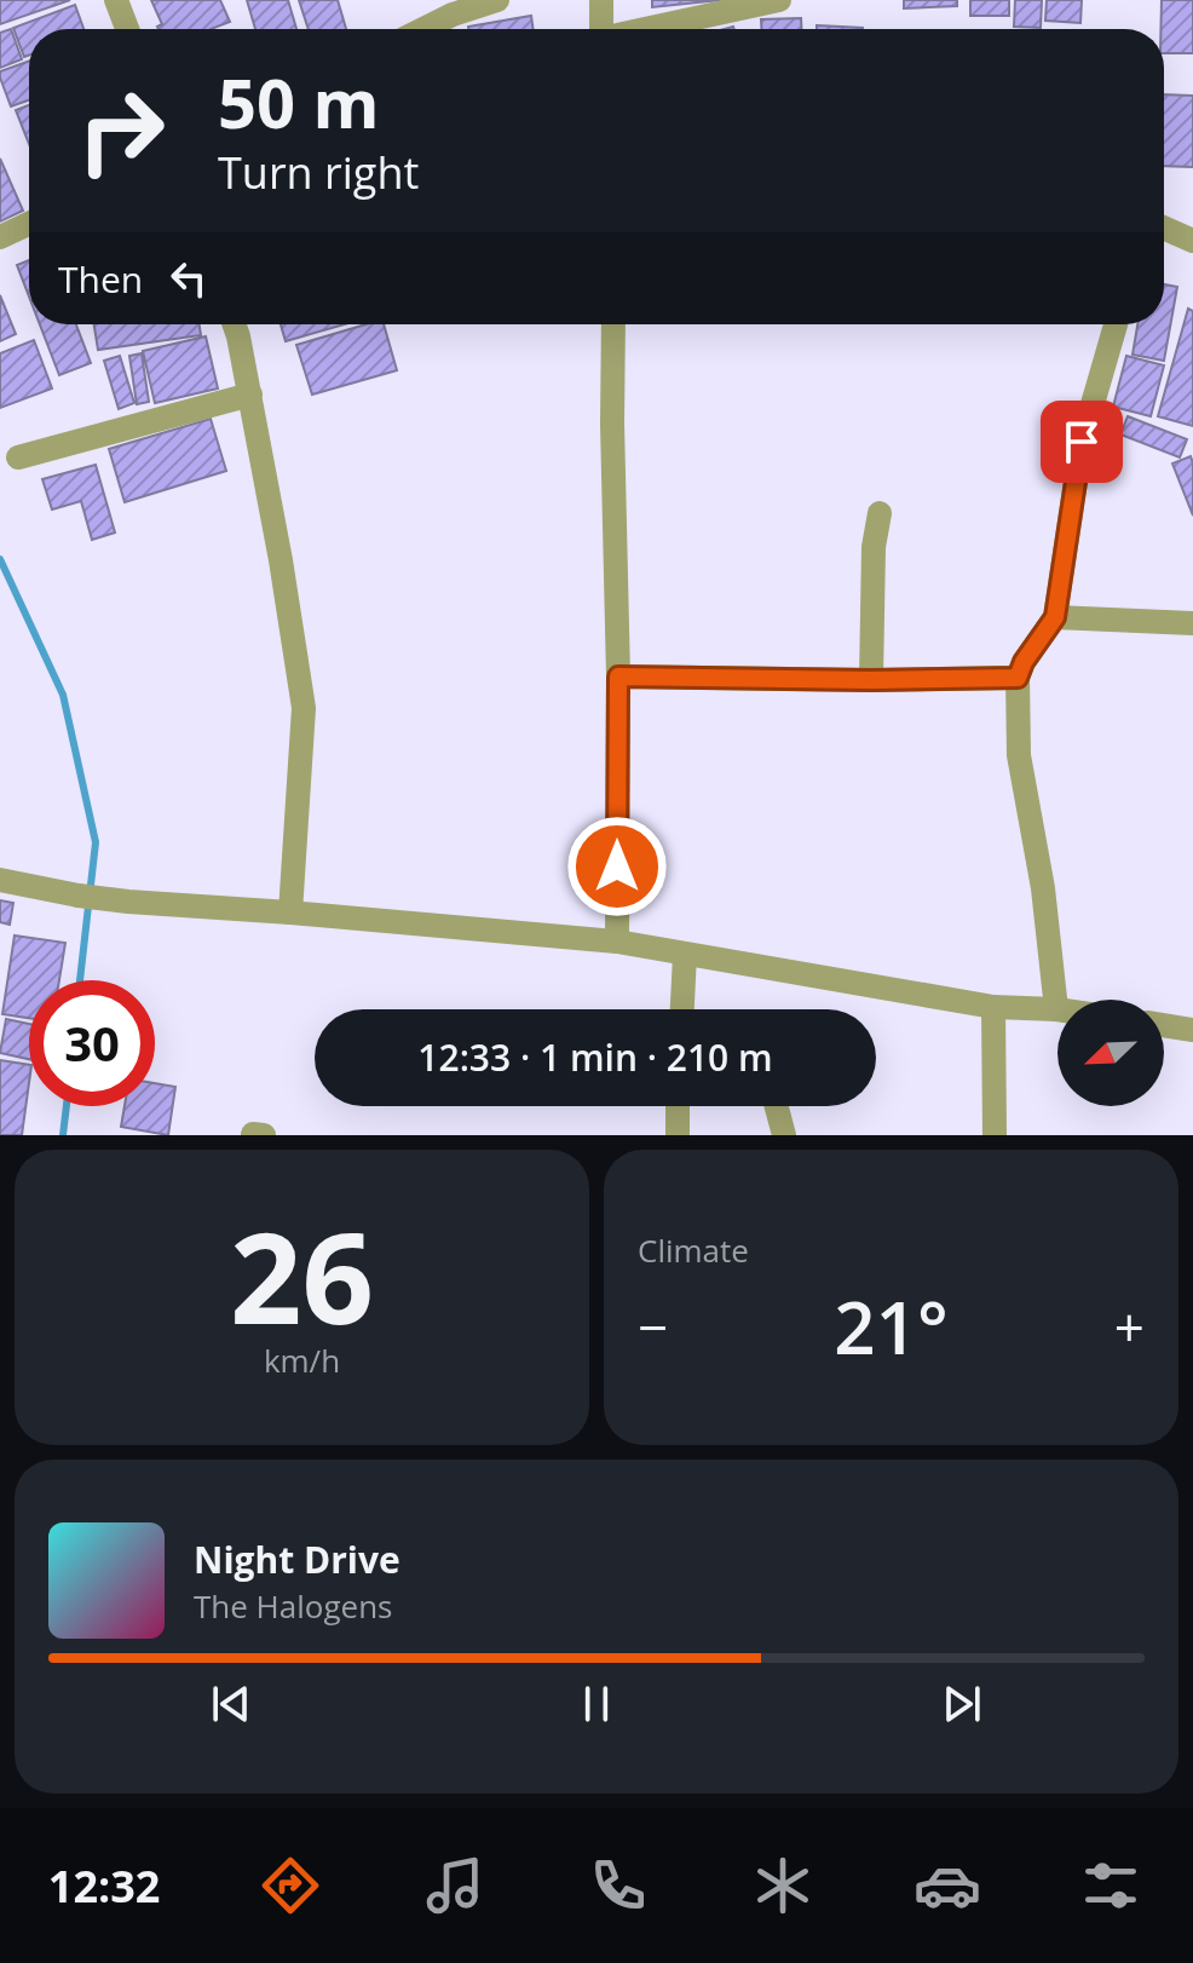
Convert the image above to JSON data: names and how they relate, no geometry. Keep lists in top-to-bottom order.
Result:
{
  "north": "bottom left",
  "page": {
    "turn": ["50 m", "Turn right"],
    "then": "Then",
    "limit": "30",
    "trip": "12:33 · 1 min · 210 m",
    "tile": [
      ["26", "km/h"],
      "Climate"
    ],
    "heat": ["−", "21°", "+"],
    "song": ["Night Drive", "The Halogens"],
    "tabs": "12:32"
  }
}
